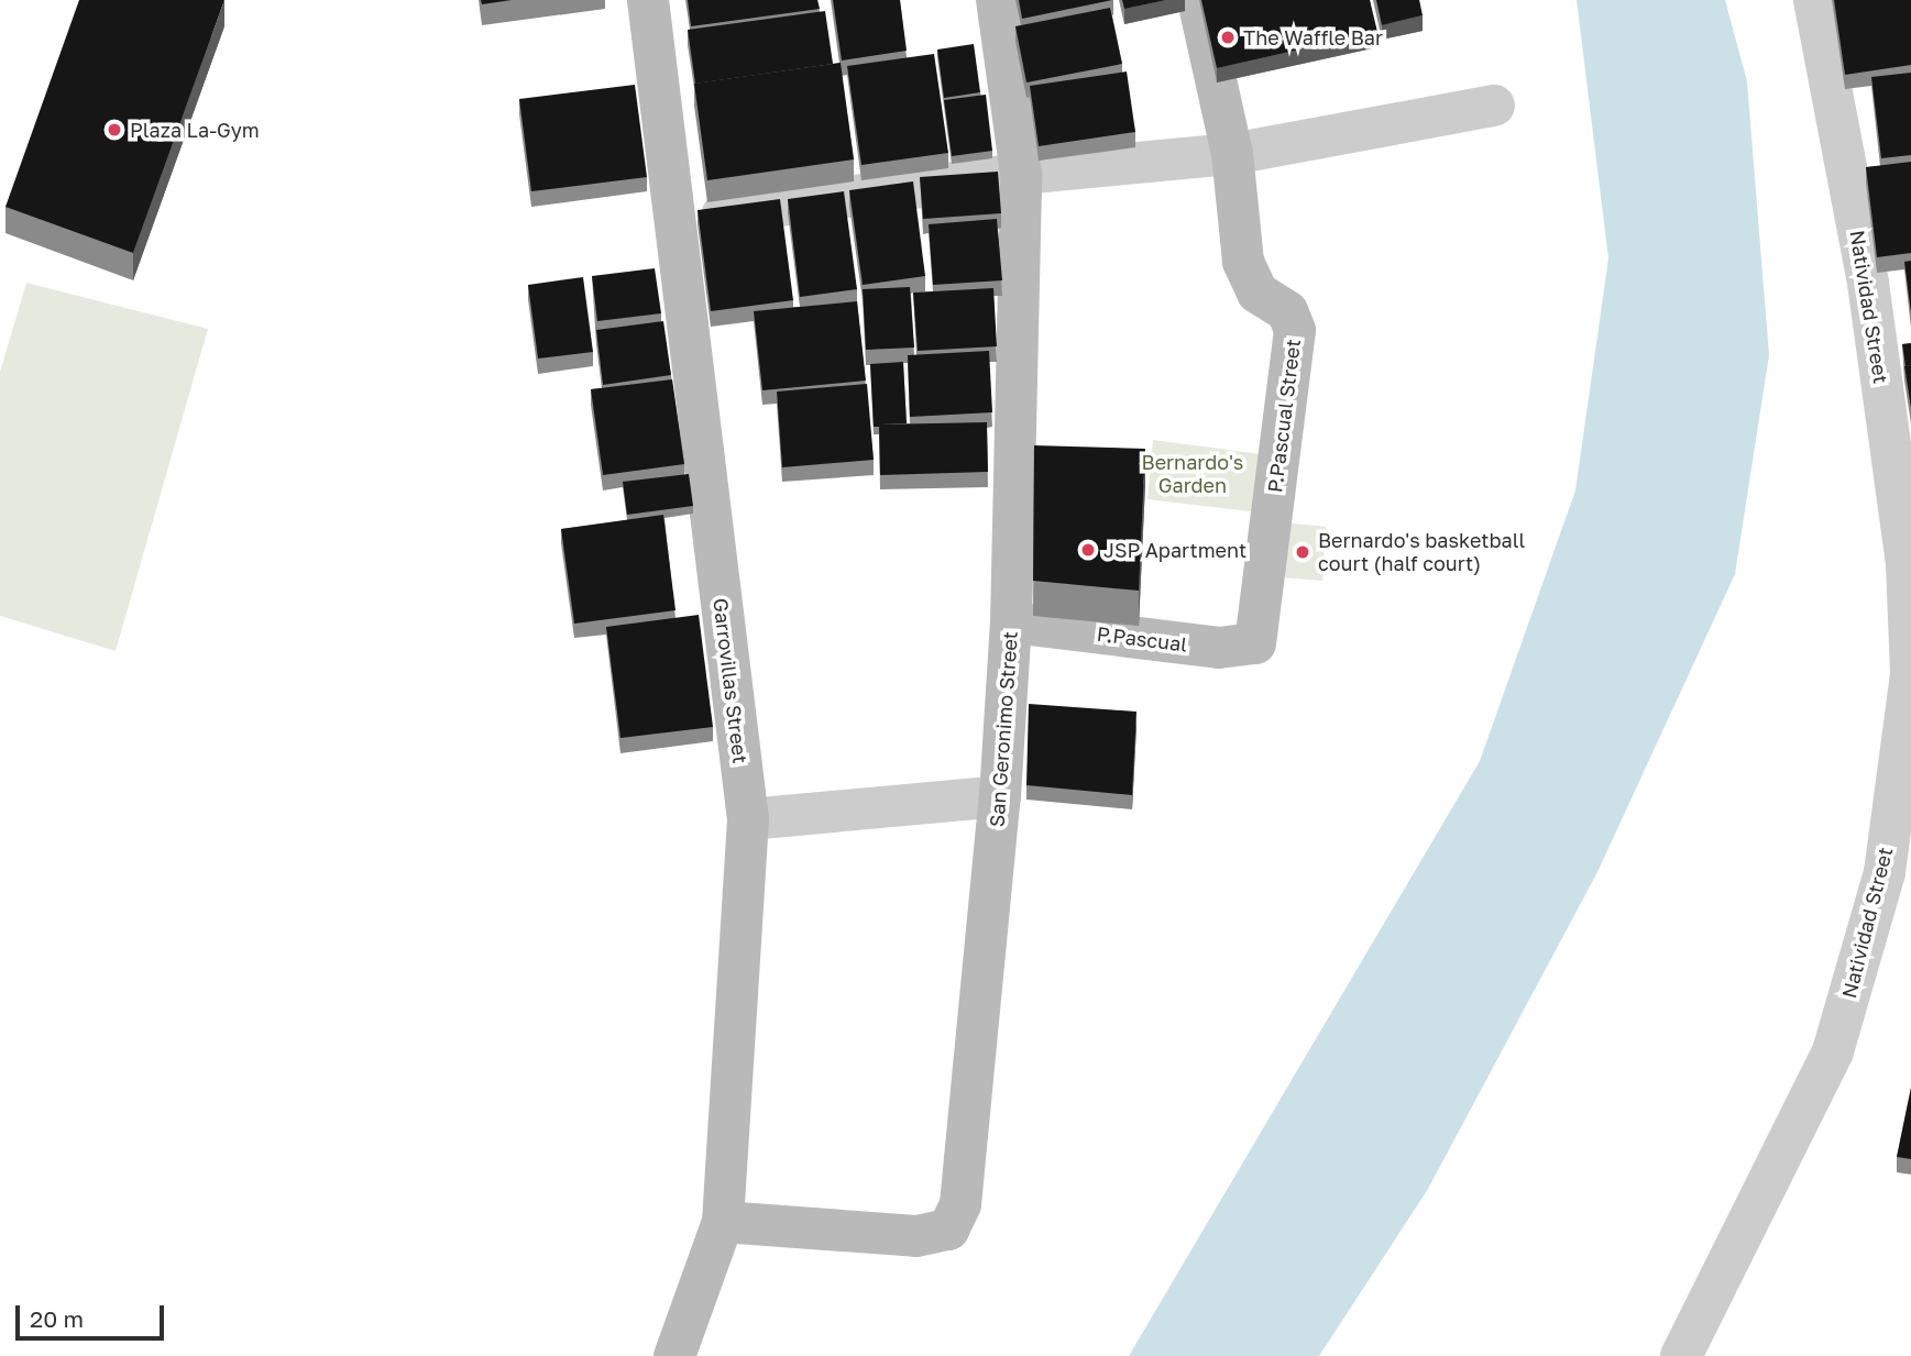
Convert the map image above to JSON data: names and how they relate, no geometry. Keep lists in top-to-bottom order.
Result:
{
  "streets": {
    "street": [
      "Natividad Street",
      "P.Pascual Street",
      "P.Pascual",
      "Garrovillas Street",
      "San Geronimo Street"
    ]
  },
  "crossings": [
    ["P.Pascual Street", "P.Pascual"],
    ["P.Pascual", "San Geronimo Street"],
    ["Garrovillas Street", "San Geronimo Street"]
  ],
  "parks": ["Bernardo's Garden"],
  "places": [
    "The Waffle Bar",
    "Plaza La-Gym",
    "JSP Apartment",
    "Bernardo's basketball court (half court)"
  ],
  "scale_bar": "20 m"
}
